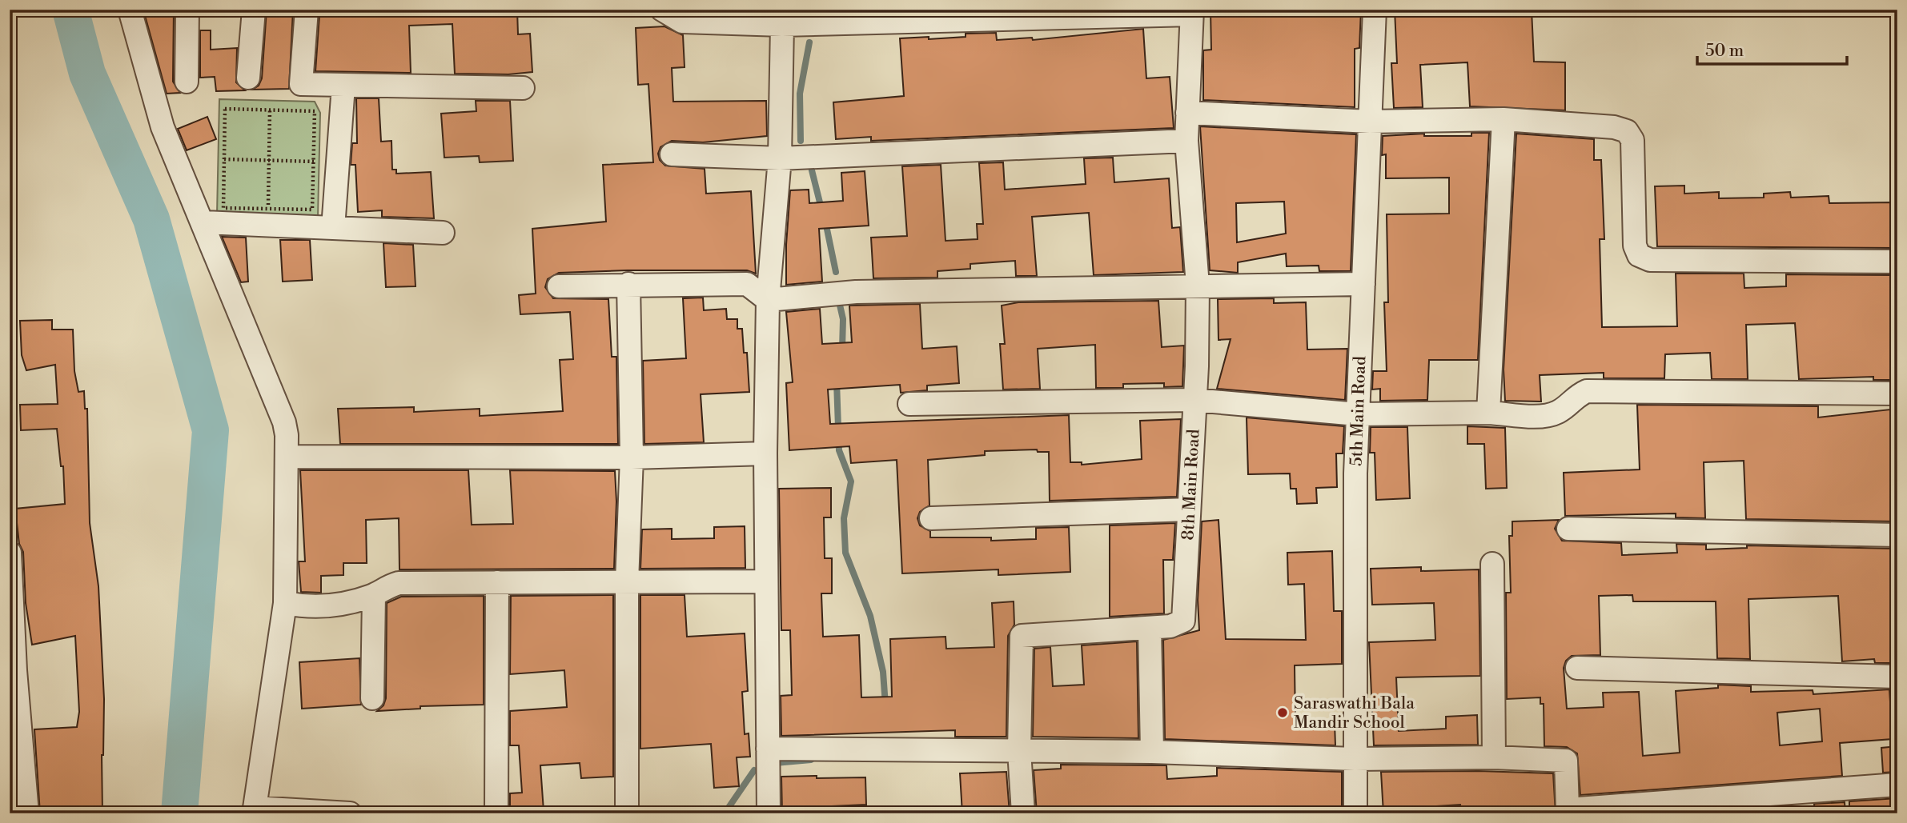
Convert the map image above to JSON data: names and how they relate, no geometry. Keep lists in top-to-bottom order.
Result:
{
  "streets": {
    "street": ["5th Main Road", "8th Main Road"]
  },
  "places": ["Saraswathi Bala Mandir School"],
  "scale_bar": "50 m"
}
